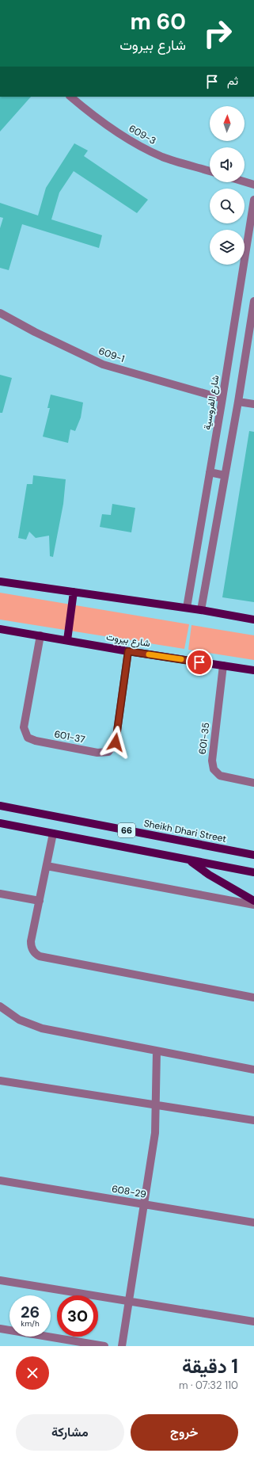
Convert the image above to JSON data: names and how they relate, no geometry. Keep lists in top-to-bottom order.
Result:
{
  "streets": {
    "main road": ["شارع بيروت", "66", "Sheikh Dhari Street"],
    "street": [
      "609-3",
      "609-1",
      "شارع الفروسية",
      "601-37",
      "601-35",
      "608-29"
    ]
  },
  "crossings": [
    ["609-1", "شارع الفروسية"],
    ["شارع بيروت", "601-37"],
    ["شارع بيروت", "601-35"]
  ],
  "north": "top",
  "page": {
    "turn": ["60 m", "شارع بيروت"],
    "then": "ثم",
    "speed": "26 km/h",
    "limit": "30",
    "heading": ["1 دقيقة", "110 m · 07:32"],
    "buttons": ["خروج", "مشاركة"]
  }
}
